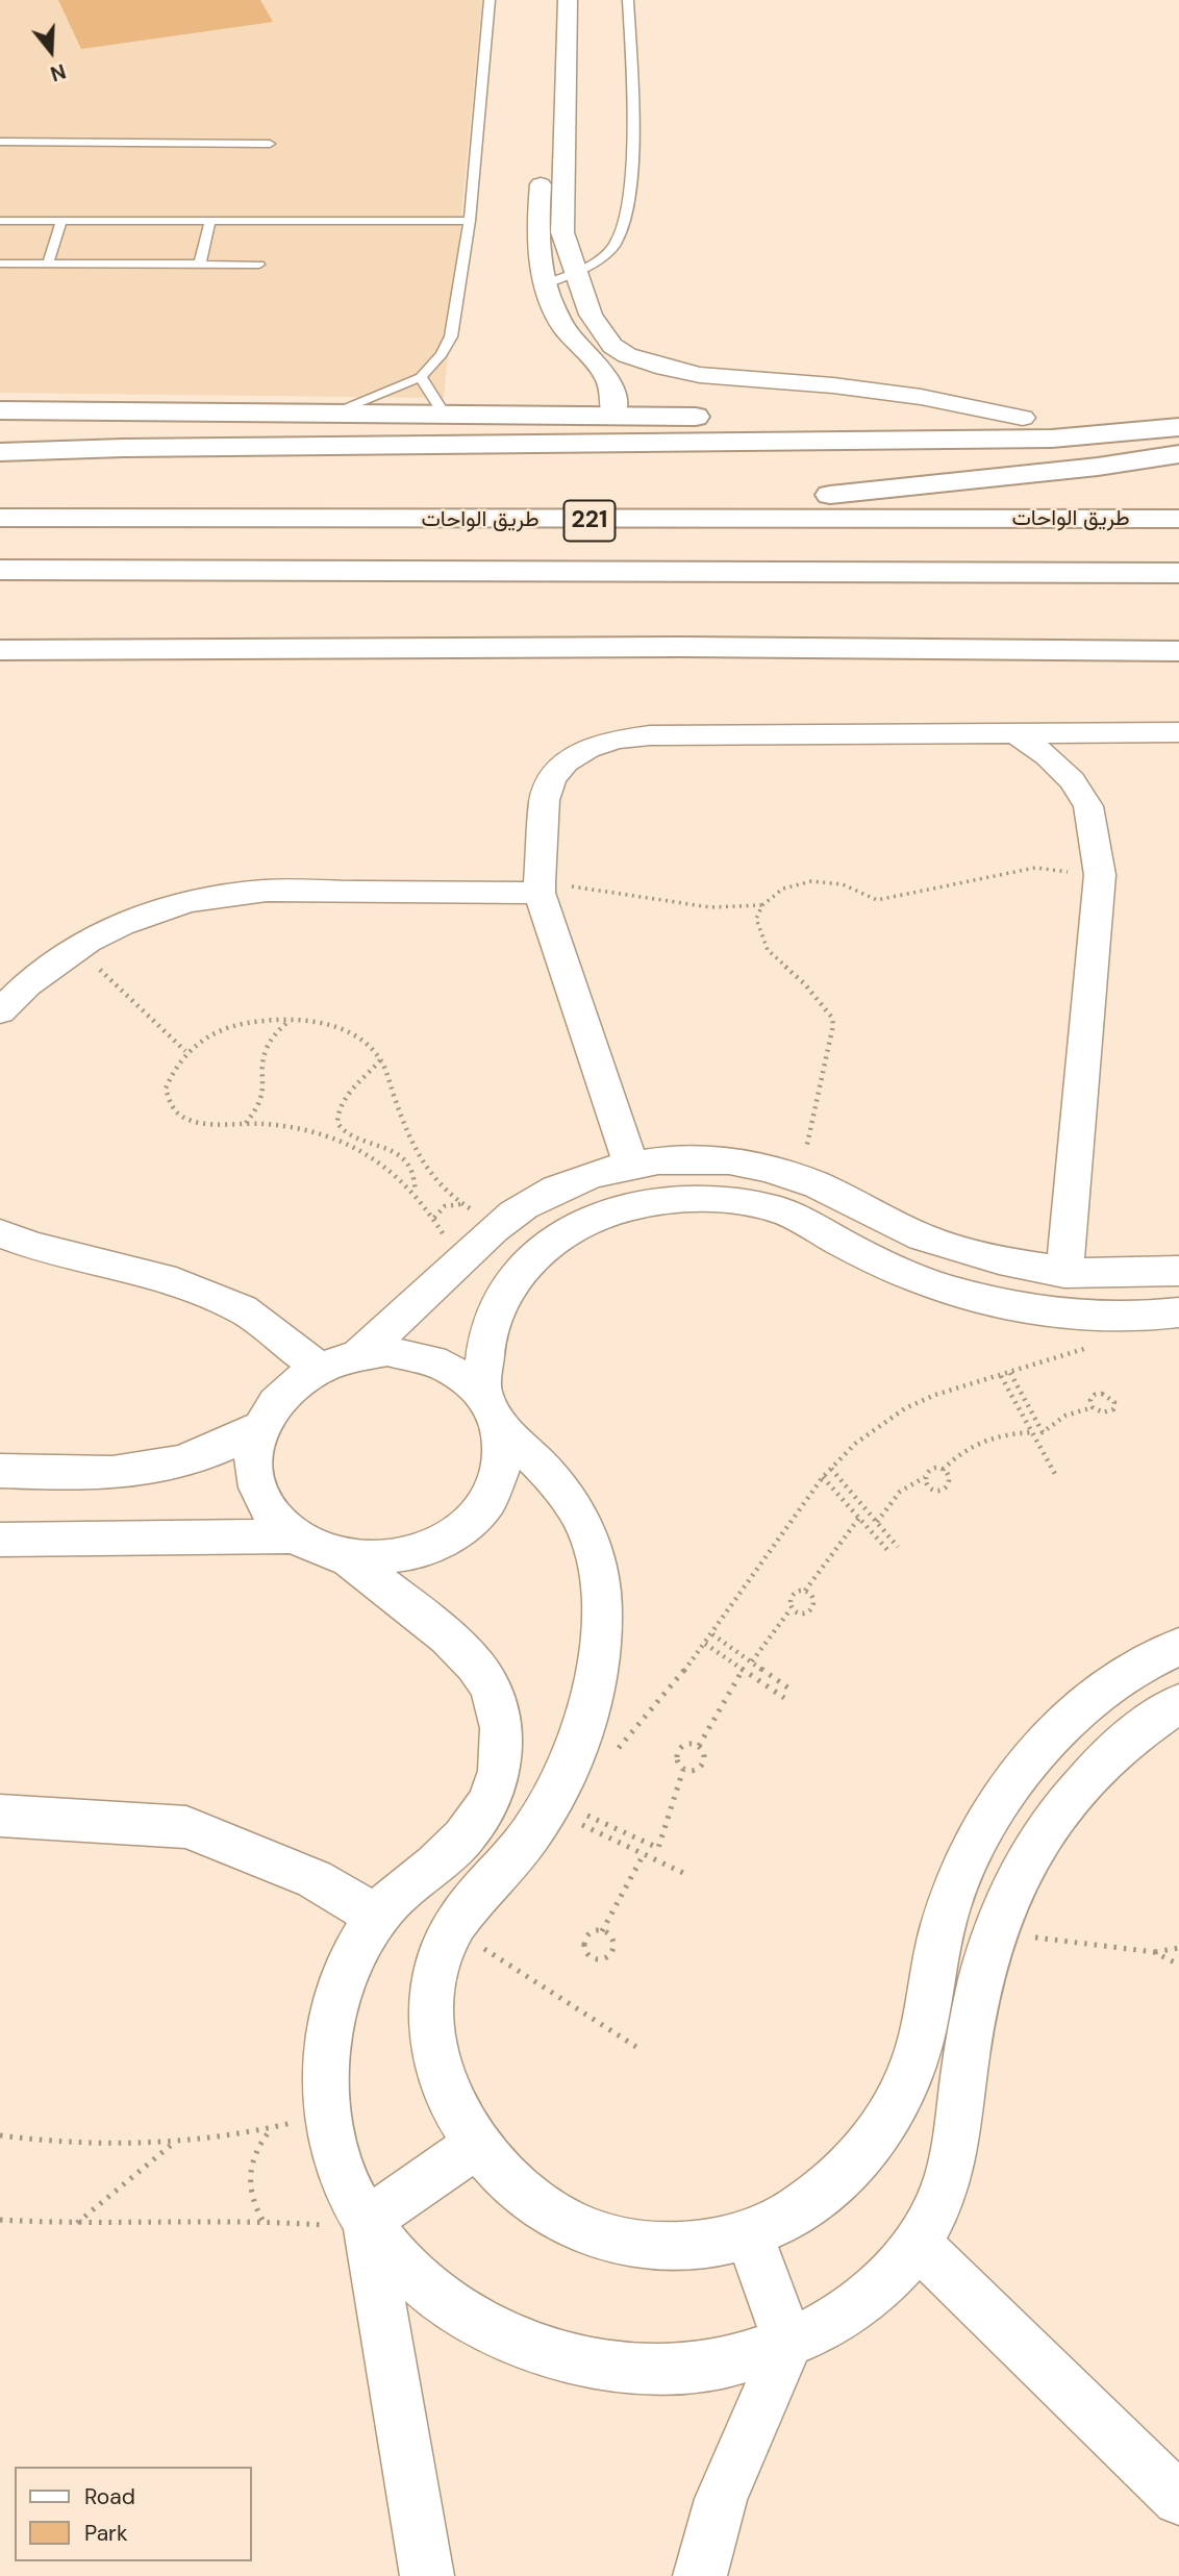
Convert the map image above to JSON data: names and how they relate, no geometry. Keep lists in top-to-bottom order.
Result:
{
  "streets": {
    "main road": ["طريق الواحات", "221"]
  },
  "legend": ["Road", "Park"],
  "north": "bottom"
}
